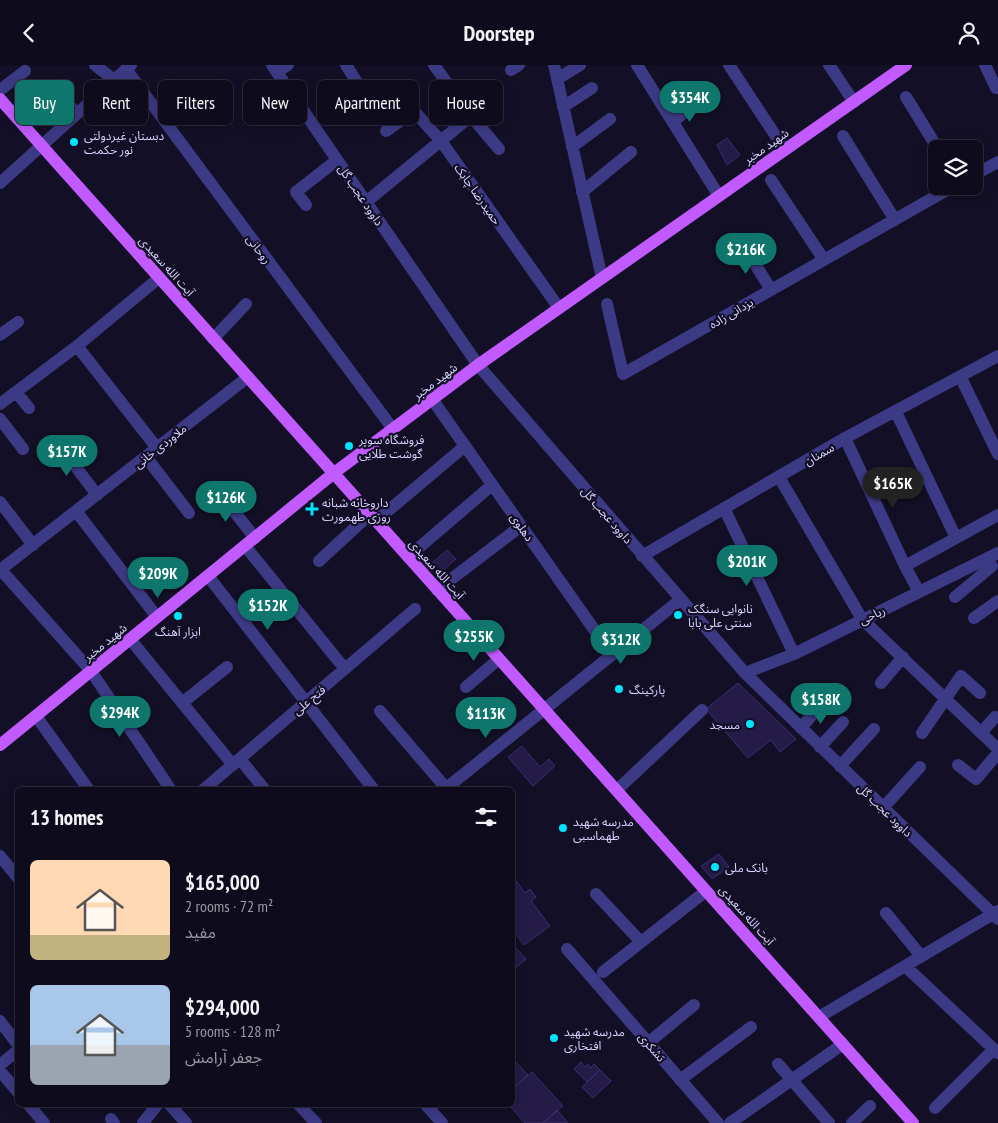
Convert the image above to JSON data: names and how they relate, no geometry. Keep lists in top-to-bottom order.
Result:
{
  "streets": {
    "main road": ["شهید مخبر", "آیت الله سعیدی"],
    "street": [
      "حمیدرضا چابک",
      "داوود عجب گل",
      "روحانی",
      "یزدانی زاده",
      "ملاوردی خانی",
      "سمنان",
      "دهلوی",
      "ریاحی",
      "فتح علی",
      "تشکری"
    ]
  },
  "crossings": [
    ["شهید مخبر", "حمیدرضا چابک"],
    ["شهید مخبر", "داوود عجب گل"],
    ["شهید مخبر", "روحانی"],
    ["شهید مخبر", "آیت الله سعیدی"],
    ["شهید مخبر", "دهلوی"],
    ["داوود عجب گل", "سمنان"],
    ["داوود عجب گل", "ریاحی"],
    ["آیت الله سعیدی", "ملاوردی خانی"]
  ],
  "places": {
    "other": [
      "دبستان غیردولتی نور حکمت",
      "فروشگاه سوپر گوشت طلایی",
      "نانوایی سنگک سنتی علی بابا",
      "ابزار آهنگ",
      "پارکینگ",
      "مسجد",
      "مدرسه شهید طهماسبی",
      "بانک ملی",
      "مدرسه شهید افتخاری"
    ],
    "health": ["داروخانه شبانه روزی طهمورث"]
  },
  "page": {
    "header": "Doorstep",
    "chip": [
      "Buy",
      "Rent",
      "Filters",
      "New",
      "Apartment",
      "House"
    ],
    "price": [
      "$354K",
      "$216K",
      "$157K",
      "$165K",
      "$126K",
      "$201K",
      "$209K",
      "$152K",
      "$255K",
      "$312K",
      "$158K",
      "$294K",
      "$113K"
    ],
    "heading": "13 homes",
    "list": [
      {
        "name": "$165,000",
        "note": "2 rooms · 72 m² · مفید"
      },
      {
        "name": "$294,000",
        "note": "5 rooms · 128 m² · جعفر آرامش"
      }
    ]
  }
}
